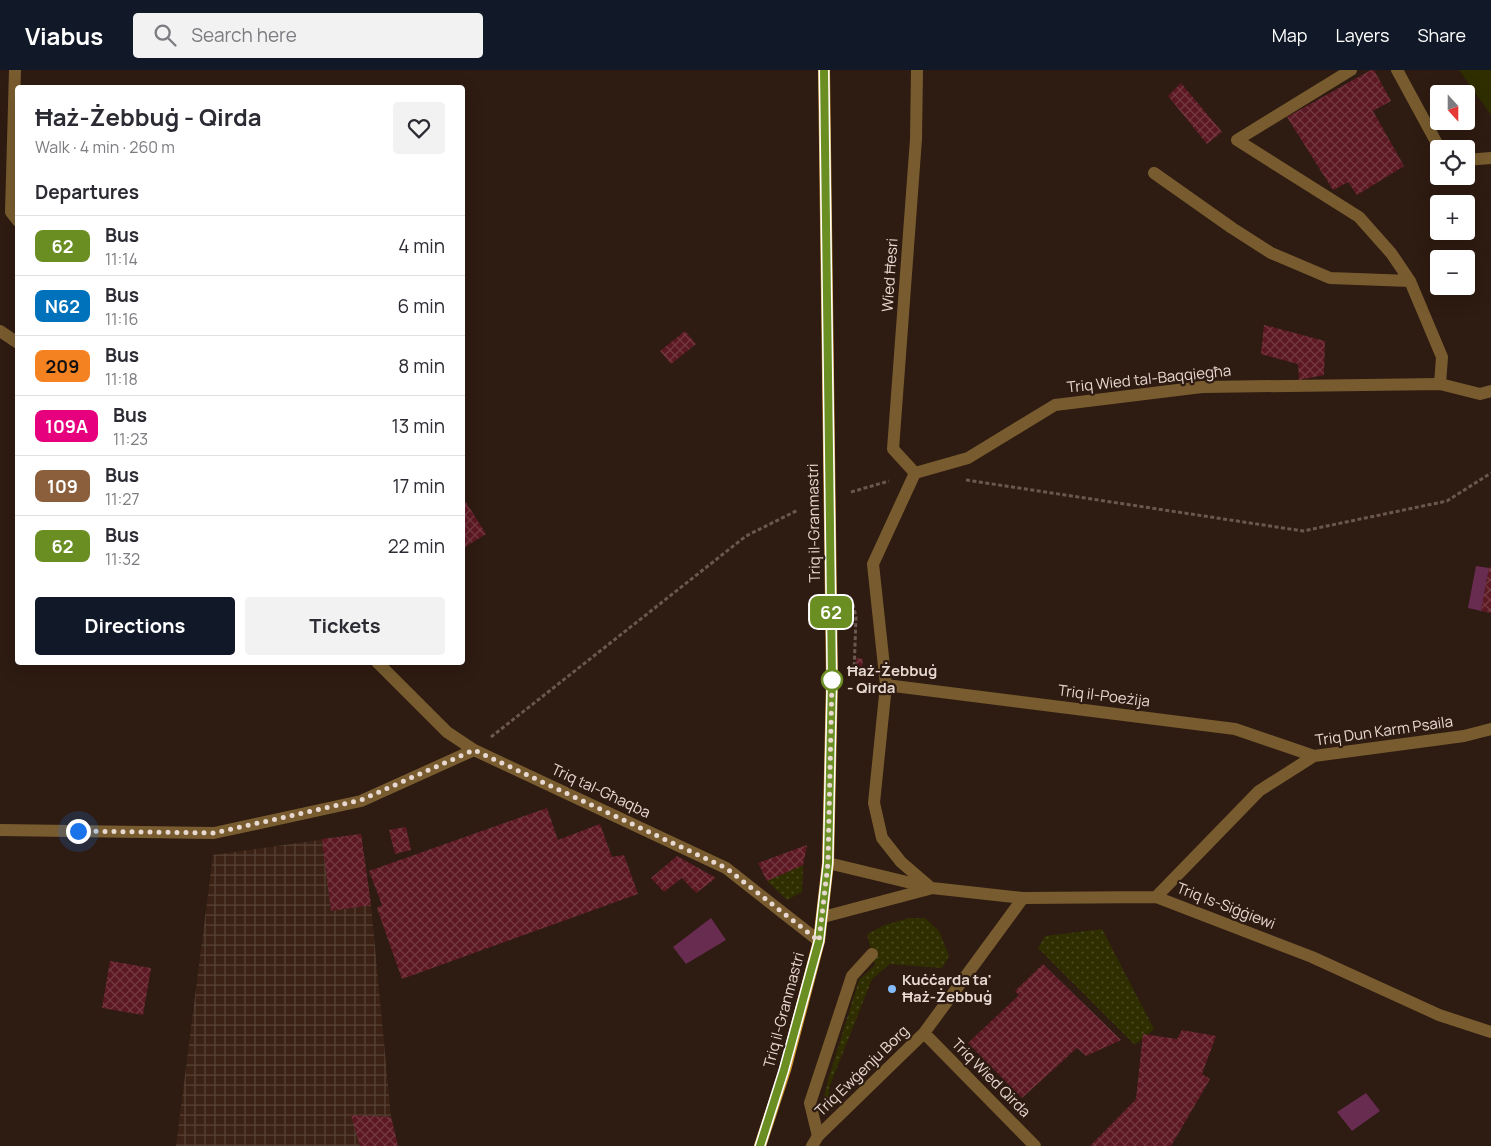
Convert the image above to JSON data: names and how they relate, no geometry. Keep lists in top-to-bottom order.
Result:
{
  "streets": {
    "main road": ["Triq il-Granmastri"],
    "street": [
      "Wied Ħesri",
      "Triq Wied tal-Baqqiegħa",
      "Triq il-Poeżija",
      "Triq Dun Karm Psaila",
      "Triq tal-Għaqba",
      "Triq Is-Siġġiewi",
      "Triq Ewġenju Borg",
      "Triq Wied Qirda"
    ]
  },
  "crossings": [
    ["Wied Ħesri", "Triq Wied tal-Baqqiegħa"],
    ["Triq il-Granmastri", "Triq tal-Għaqba"],
    ["Triq il-Granmastri", "Triq Is-Siġġiewi"],
    ["Triq il-Poeżija", "Triq Dun Karm Psaila"],
    ["Triq Dun Karm Psaila", "Triq Is-Siġġiewi"],
    ["Triq Is-Siġġiewi", "Triq Ewġenju Borg"],
    ["Triq Ewġenju Borg", "Triq Wied Qirda"]
  ],
  "places": ["Ħaż-Żebbuġ - Qirda", "Kuċċarda ta' Ħaż-Żebbuġ"],
  "lines": ["bus line 62"],
  "north": "bottom",
  "page": {
    "header": "Viabus",
    "search": "Search here",
    "nav": ["Map", "Layers", "Share"],
    "on_map": "62",
    "map_buttons": ["+", "−"],
    "heading": [
      ["Ħaż-Żebbuġ - Qirda", "Walk · 4 min · 260 m"],
      "Departures"
    ],
    "list": [
      {
        "mark": "62",
        "name": "Bus",
        "note": "11:14",
        "value": "4 min"
      },
      {
        "mark": "N62",
        "name": "Bus",
        "note": "11:16",
        "value": "6 min"
      },
      {
        "mark": "209",
        "name": "Bus",
        "note": "11:18",
        "value": "8 min"
      },
      {
        "mark": "109A",
        "name": "Bus",
        "note": "11:23",
        "value": "13 min"
      },
      {
        "mark": "109",
        "name": "Bus",
        "note": "11:27",
        "value": "17 min"
      },
      {
        "mark": "62",
        "name": "Bus",
        "note": "11:32",
        "value": "22 min"
      }
    ],
    "buttons": ["Directions", "Tickets"]
  }
}
